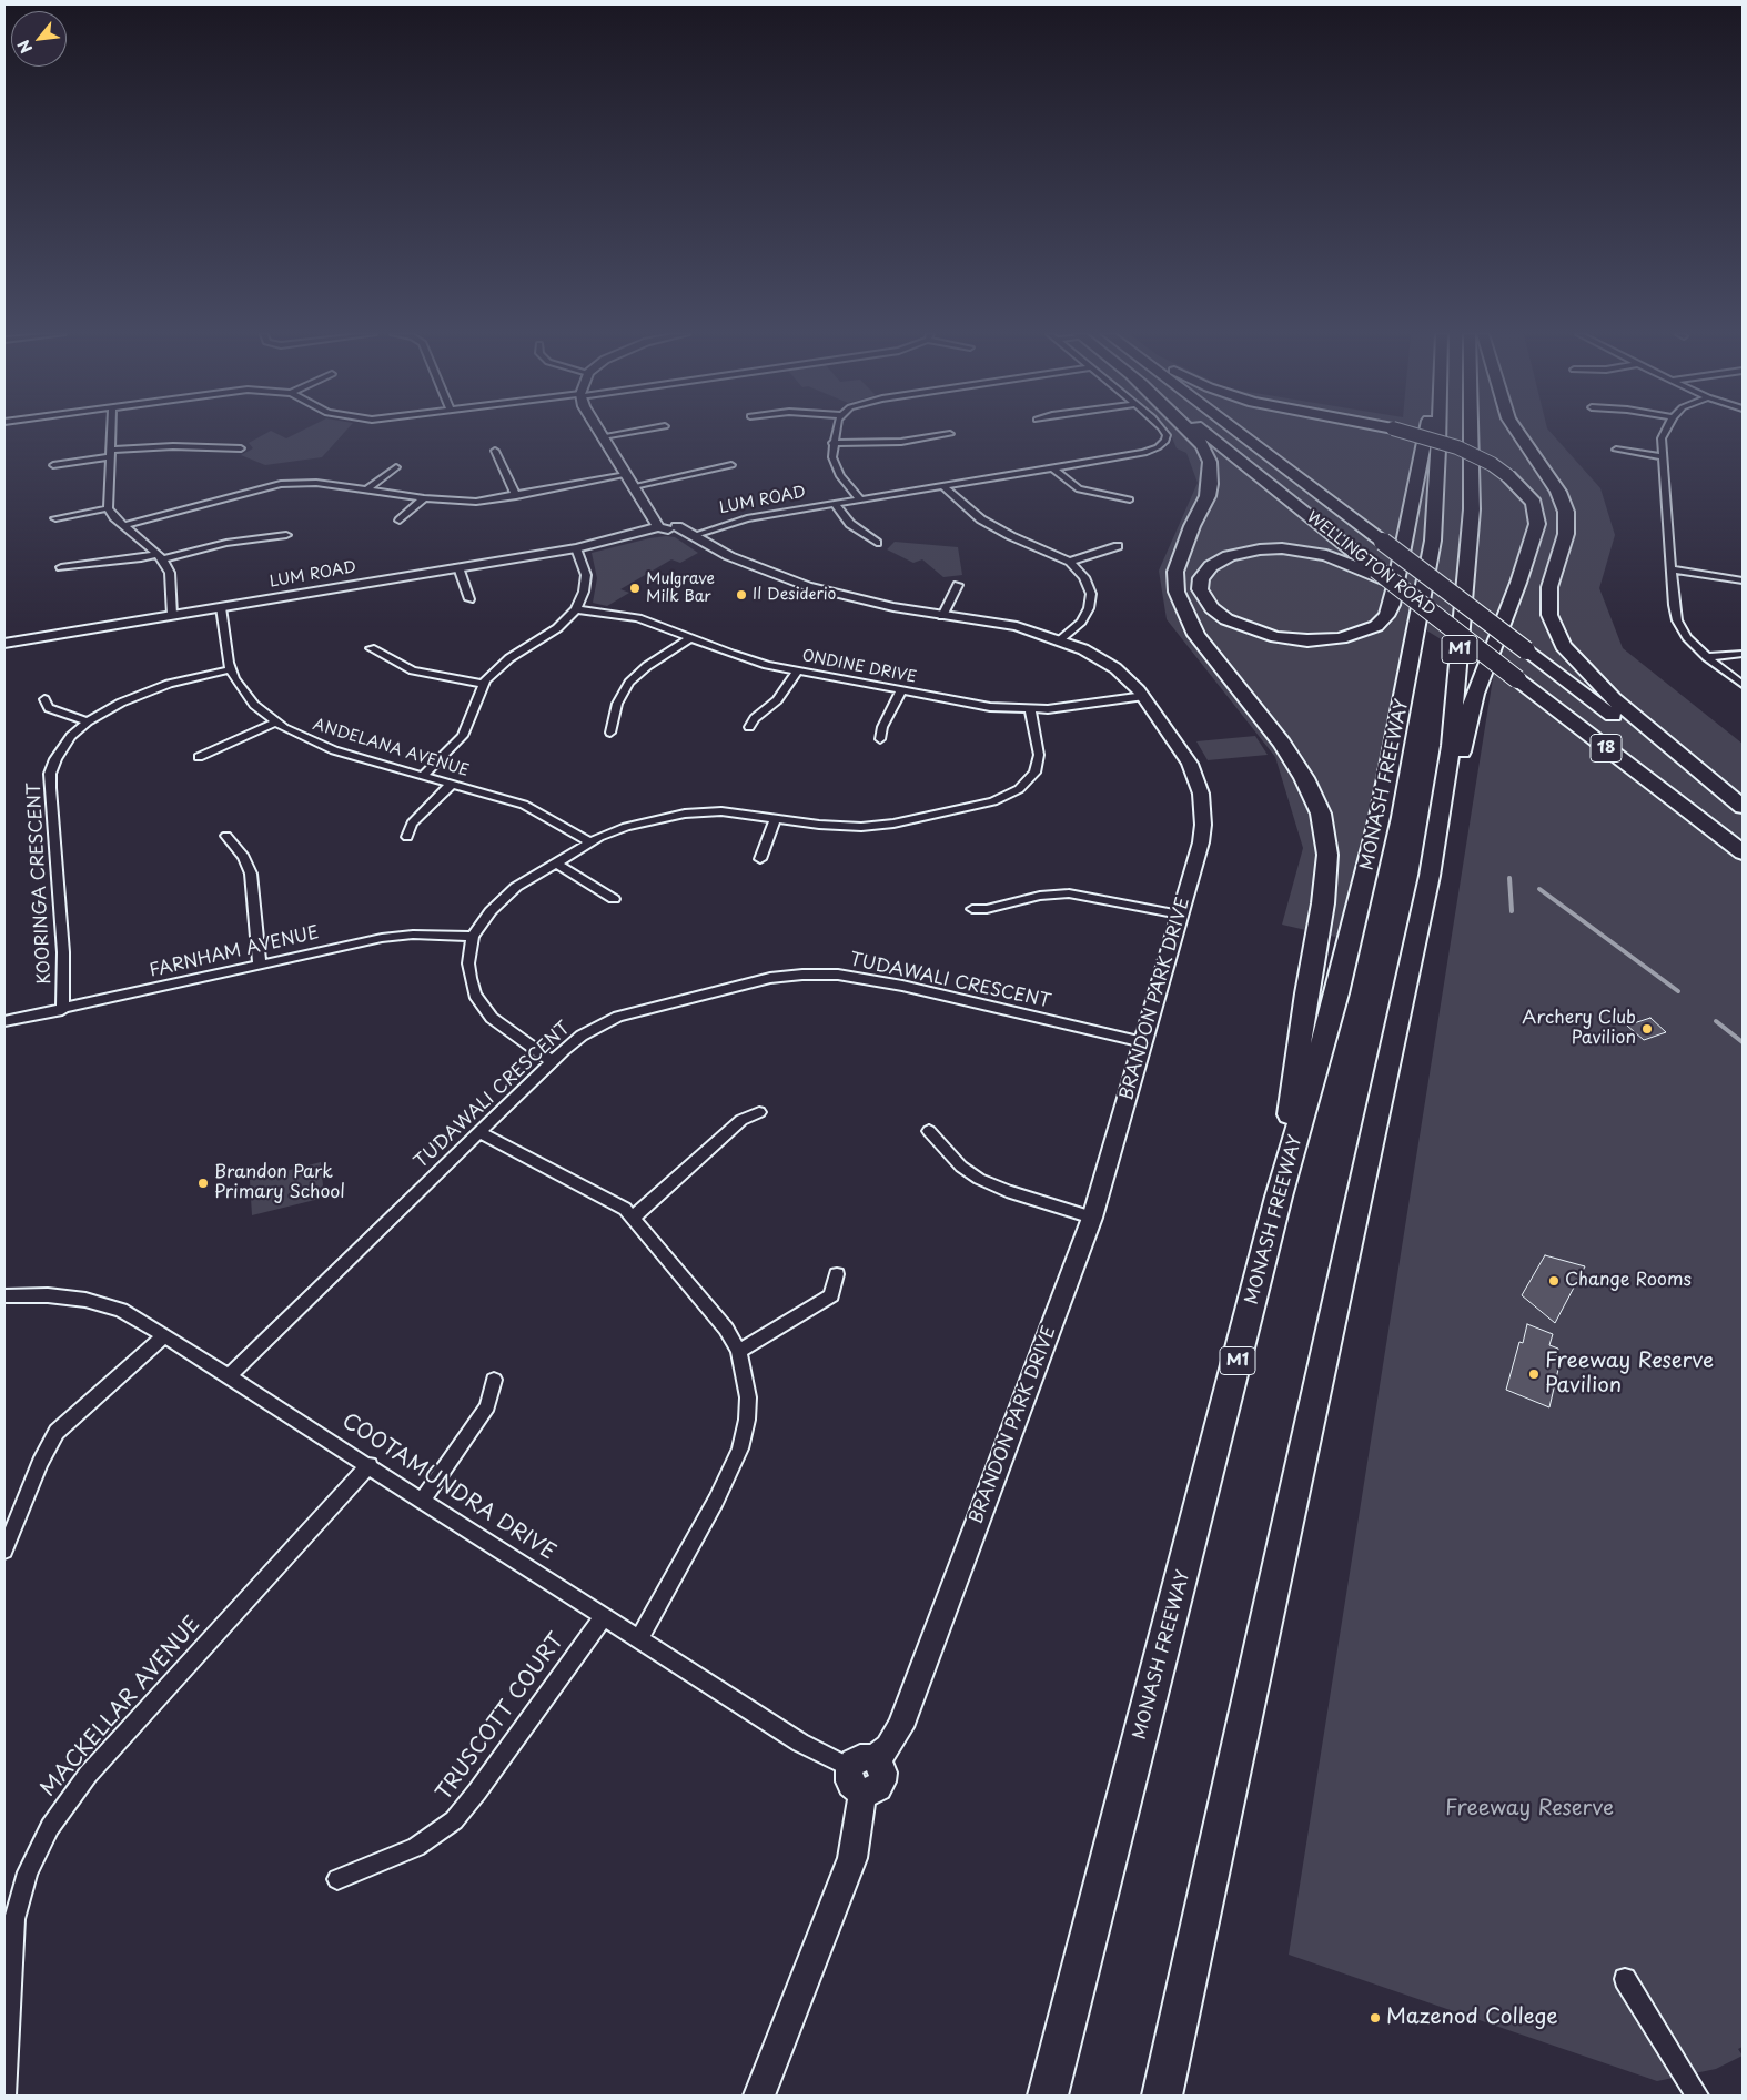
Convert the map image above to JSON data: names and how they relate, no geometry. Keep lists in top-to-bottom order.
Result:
{
  "streets": {
    "highway": [
      "WELLINGTON ROAD",
      "M1",
      "18",
      "MONASH FREEWAY"
    ],
    "street": [
      "LUM ROAD",
      "ONDINE DRIVE",
      "ANDELANA AVENUE",
      "KOORINGA CRESCENT",
      "FARNHAM AVENUE",
      "TUDAWALI CRESCENT",
      "BRANDON PARK DRIVE",
      "COOTAMUNDRA DRIVE",
      "MACKELLAR AVENUE",
      "TRUSCOTT COURT"
    ]
  },
  "crossings": [
    ["LUM ROAD", "ANDELANA AVENUE"],
    ["LUM ROAD", "BRANDON PARK DRIVE"],
    ["ONDINE DRIVE", "BRANDON PARK DRIVE"],
    ["ANDELANA AVENUE", "KOORINGA CRESCENT"],
    ["KOORINGA CRESCENT", "FARNHAM AVENUE"],
    ["TUDAWALI CRESCENT", "BRANDON PARK DRIVE"],
    ["TUDAWALI CRESCENT", "COOTAMUNDRA DRIVE"],
    ["BRANDON PARK DRIVE", "COOTAMUNDRA DRIVE"],
    ["COOTAMUNDRA DRIVE", "MACKELLAR AVENUE"],
    ["COOTAMUNDRA DRIVE", "TRUSCOTT COURT"]
  ],
  "parks": ["Freeway Reserve"],
  "places": [
    "Mulgrave Milk Bar",
    "Il Desiderio",
    "Archery Club Pavilion",
    "Brandon Park Primary School",
    "Change Rooms",
    "Freeway Reserve Pavilion",
    "Mazenod College"
  ],
  "north": "bottom left"
}
